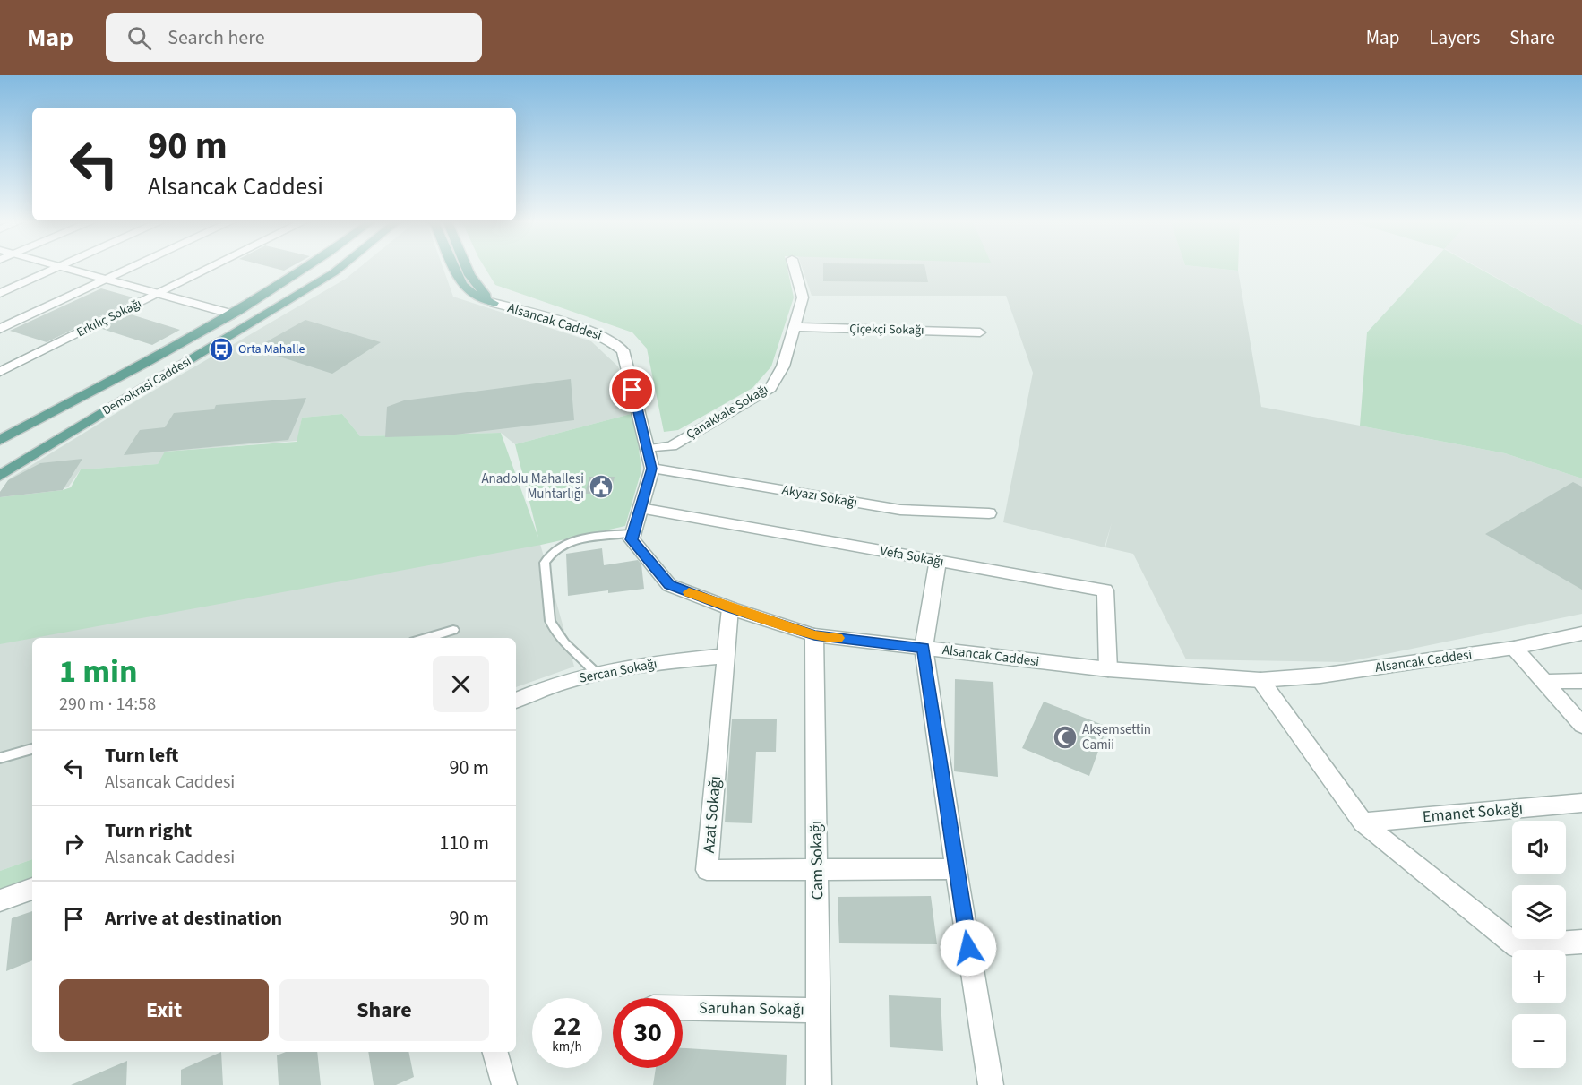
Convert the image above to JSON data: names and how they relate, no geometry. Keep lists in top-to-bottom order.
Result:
{
  "streets": {
    "main road": ["Demokrasi Caddesi"],
    "street": [
      "Erkılıç Sokağı",
      "Alsancak Caddesi",
      "Çiçekçi Sokağı",
      "Çanakkale Sokağı",
      "Akyazı Sokağı",
      "Vefa Sokağı",
      "Sercan Sokağı",
      "Emanet Sokağı",
      "Azat Sokağı",
      "Cam Sokağı",
      "Saruhan Sokağı"
    ]
  },
  "crossings": [
    ["Alsancak Caddesi", "Çanakkale Sokağı"],
    ["Alsancak Caddesi", "Akyazı Sokağı"],
    ["Alsancak Caddesi", "Vefa Sokağı"],
    ["Alsancak Caddesi", "Azat Sokağı"],
    ["Alsancak Caddesi", "Cam Sokağı"],
    ["Çiçekçi Sokağı", "Çanakkale Sokağı"],
    ["Sercan Sokağı", "Azat Sokağı"],
    ["Azat Sokağı", "Cam Sokağı"],
    ["Cam Sokağı", "Saruhan Sokağı"]
  ],
  "places": {
    "bus stop": ["Orta Mahalle"],
    "public building": ["Anadolu Mahallesi Muhtarlığı"],
    "mosque": ["Akşemsettin Camii"]
  },
  "page": {
    "header": "Map",
    "search": "Search here",
    "nav": ["Map", "Layers", "Share"],
    "turn": ["90 m", "Alsancak Caddesi"],
    "heading": ["1 min", "290 m · 14:58"],
    "list": [
      {
        "name": "Turn left",
        "note": "Alsancak Caddesi",
        "value": "90 m"
      },
      {
        "name": "Turn right",
        "note": "Alsancak Caddesi",
        "value": "110 m"
      },
      {
        "name": "Arrive at destination",
        "value": "90 m"
      }
    ],
    "map_buttons": ["+", "−"],
    "buttons": ["Exit", "Share"],
    "speed": "22 km/h",
    "limit": "30"
  }
}
